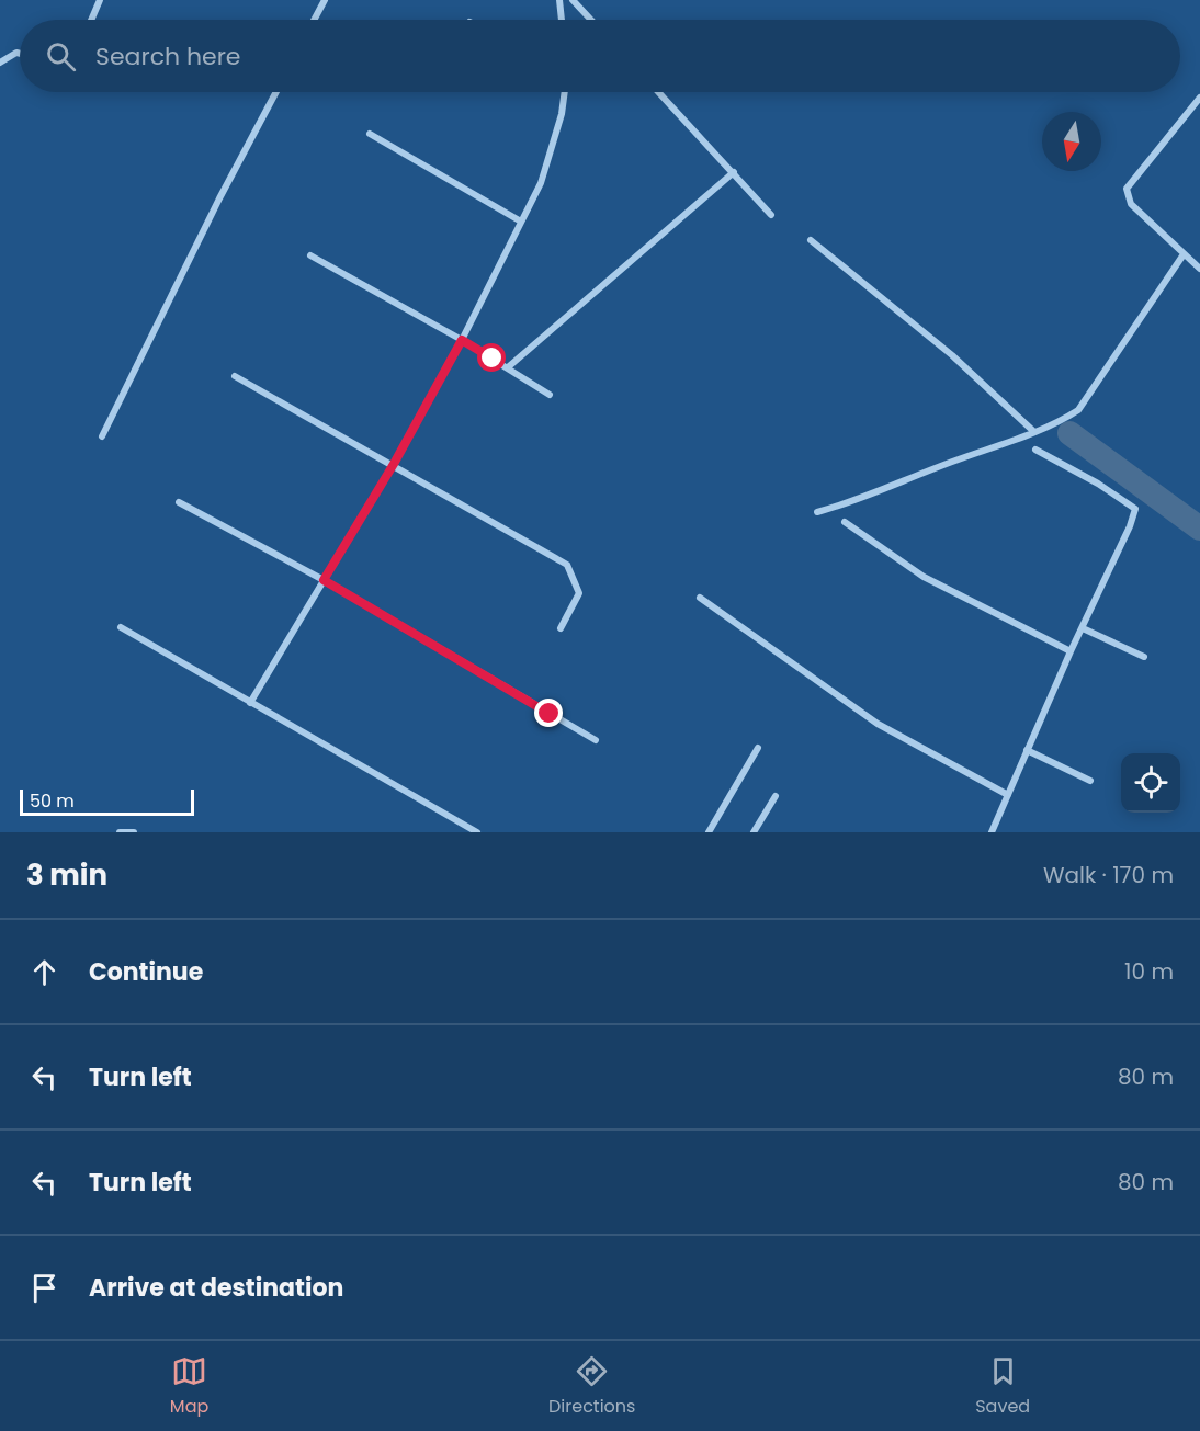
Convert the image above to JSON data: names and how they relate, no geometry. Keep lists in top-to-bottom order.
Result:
{
  "scale_bar": "50 m",
  "north": "bottom",
  "page": {
    "search": "Search here",
    "scale": "50 m",
    "heading": ["3 min", "Walk · 170 m"],
    "list": [
      ["Continue", "10 m"],
      ["Turn left", "80 m"],
      ["Turn left", "80 m"],
      "Arrive at destination"
    ],
    "nav": ["Map", "Directions", "Saved"]
  }
}
